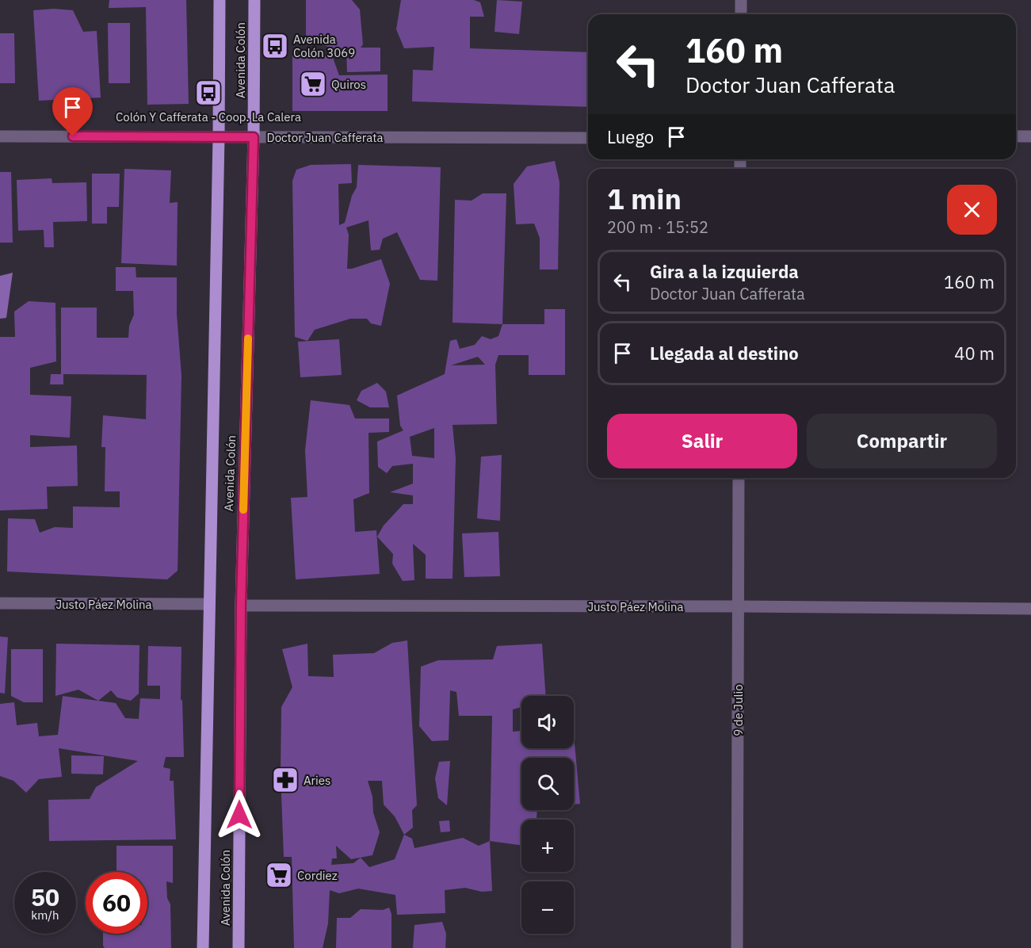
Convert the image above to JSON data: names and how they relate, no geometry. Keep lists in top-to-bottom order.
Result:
{
  "streets": {
    "main road": ["Avenida Colón"],
    "street": ["Doctor Juan Cafferata", "Justo Páez Molina", "9 de Julio"]
  },
  "crossings": [
    ["Avenida Colón", "Doctor Juan Cafferata"],
    ["Avenida Colón", "Justo Páez Molina"],
    ["Justo Páez Molina", "9 de Julio"]
  ],
  "places": {
    "bus stop": ["Avenida Colón 3069", "Colón Y Cafferata - Coop. La Calera"],
    "supermarket": ["Quiros", "Cordiez"],
    "pharmacy": ["Aries"]
  },
  "page": {
    "turn": ["160 m", "Doctor Juan Cafferata"],
    "then": "Luego",
    "heading": ["1 min", "200 m · 15:52"],
    "list": [
      {
        "name": "Gira a la izquierda",
        "note": "Doctor Juan Cafferata",
        "value": "160 m"
      },
      {
        "name": "Llegada al destino",
        "value": "40 m"
      }
    ],
    "buttons": ["Salir", "Compartir"],
    "map_buttons": ["+", "−"],
    "speed": "50 km/h",
    "limit": "60"
  }
}
